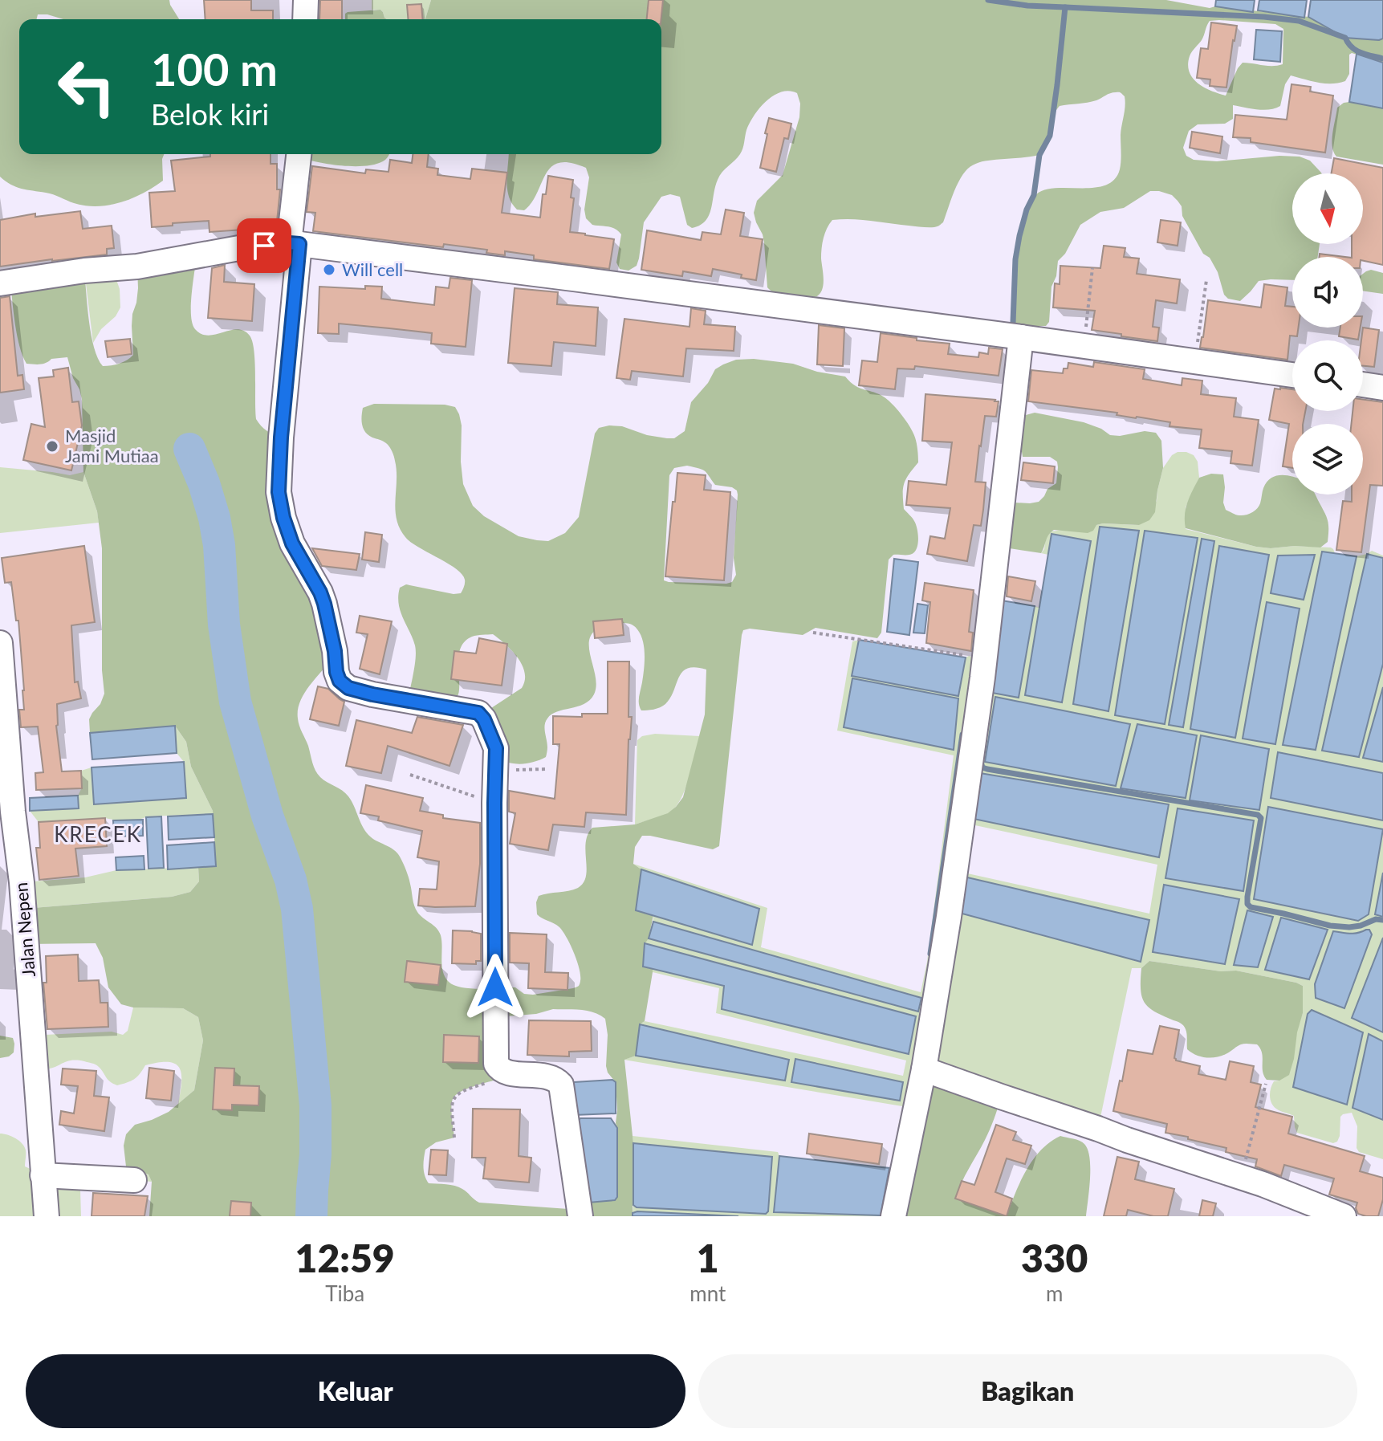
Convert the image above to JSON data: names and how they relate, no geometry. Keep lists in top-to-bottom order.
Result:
{
  "streets": {
    "street": ["Jalan Nepen"]
  },
  "districts": ["KRECEK"],
  "places": ["Will cell", "Masjid Jami Mutiaa"],
  "north": "bottom",
  "page": {
    "turn": ["100 m", "Belok kiri"],
    "eta": [
      "12:59",
      "Tiba",
      "1",
      "mnt",
      "330",
      "m"
    ],
    "buttons": ["Keluar", "Bagikan"]
  }
}
